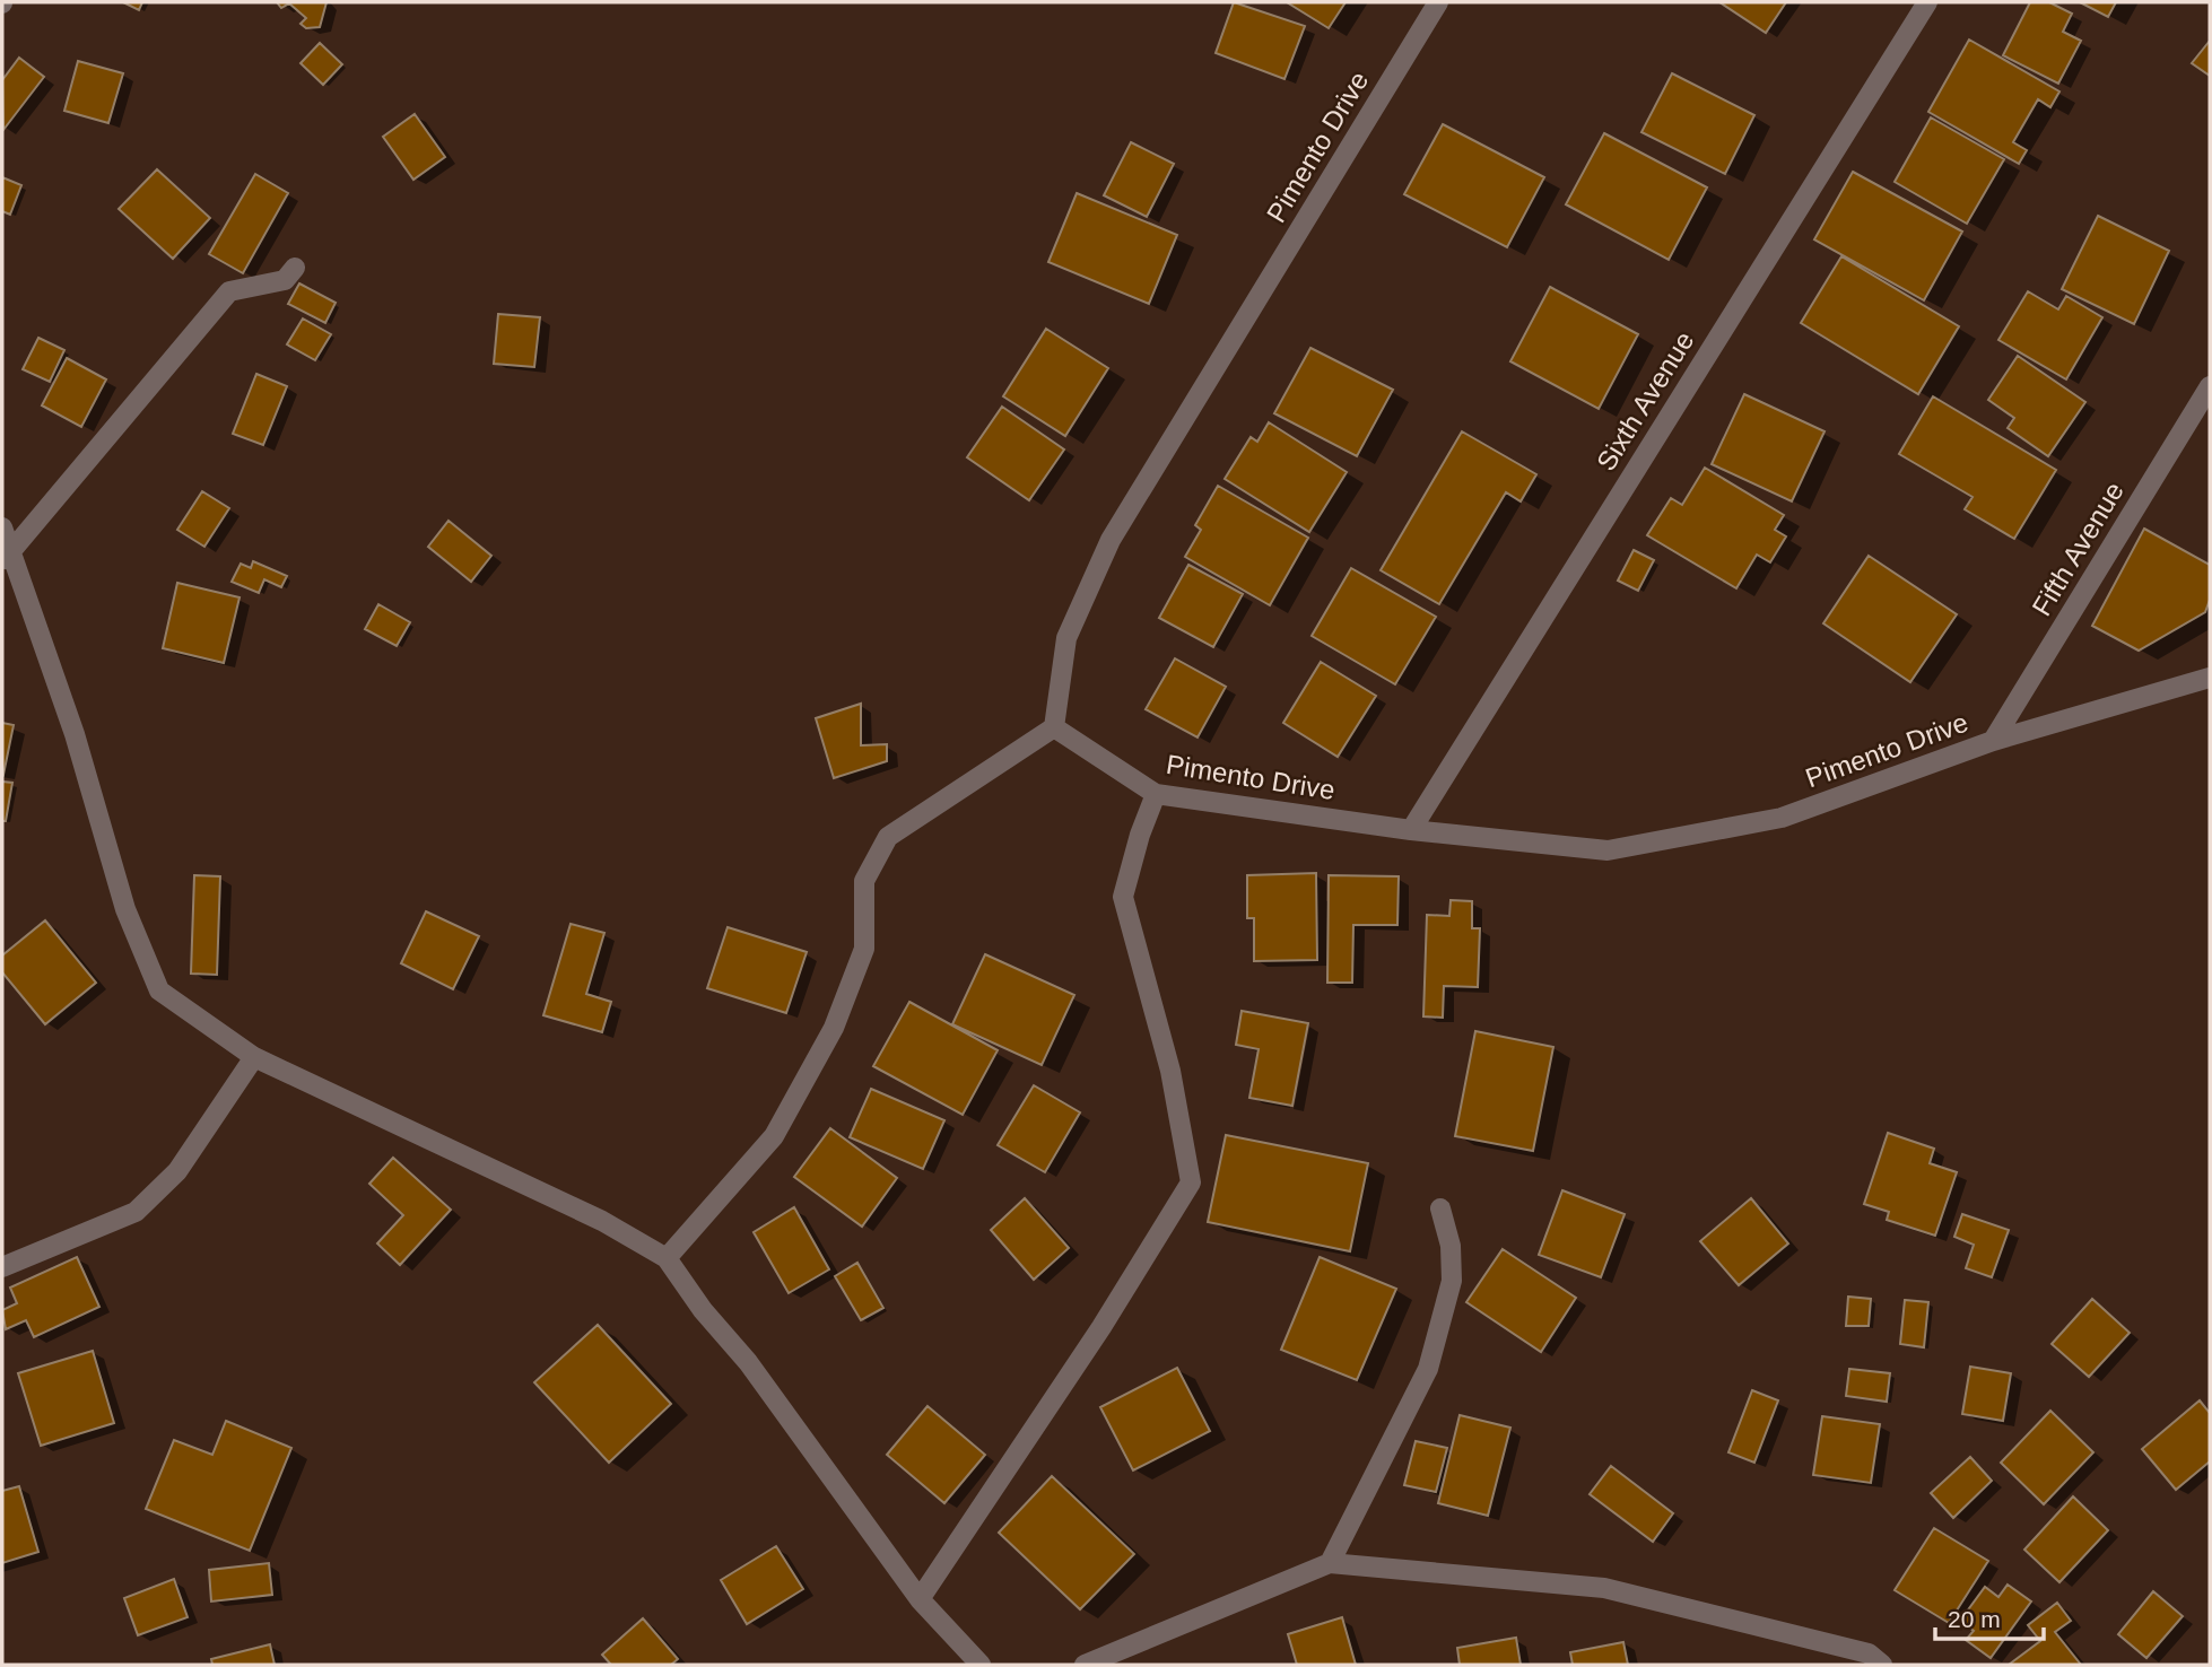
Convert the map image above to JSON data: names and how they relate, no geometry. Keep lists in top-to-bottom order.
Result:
{
  "streets": {
    "street": ["Pimento Drive", "Sixth Avenue", "Fifth Avenue"]
  },
  "crossings": [
    ["Pimento Drive", "Sixth Avenue"],
    ["Pimento Drive", "Fifth Avenue"]
  ],
  "scale_bar": "20 m"
}
